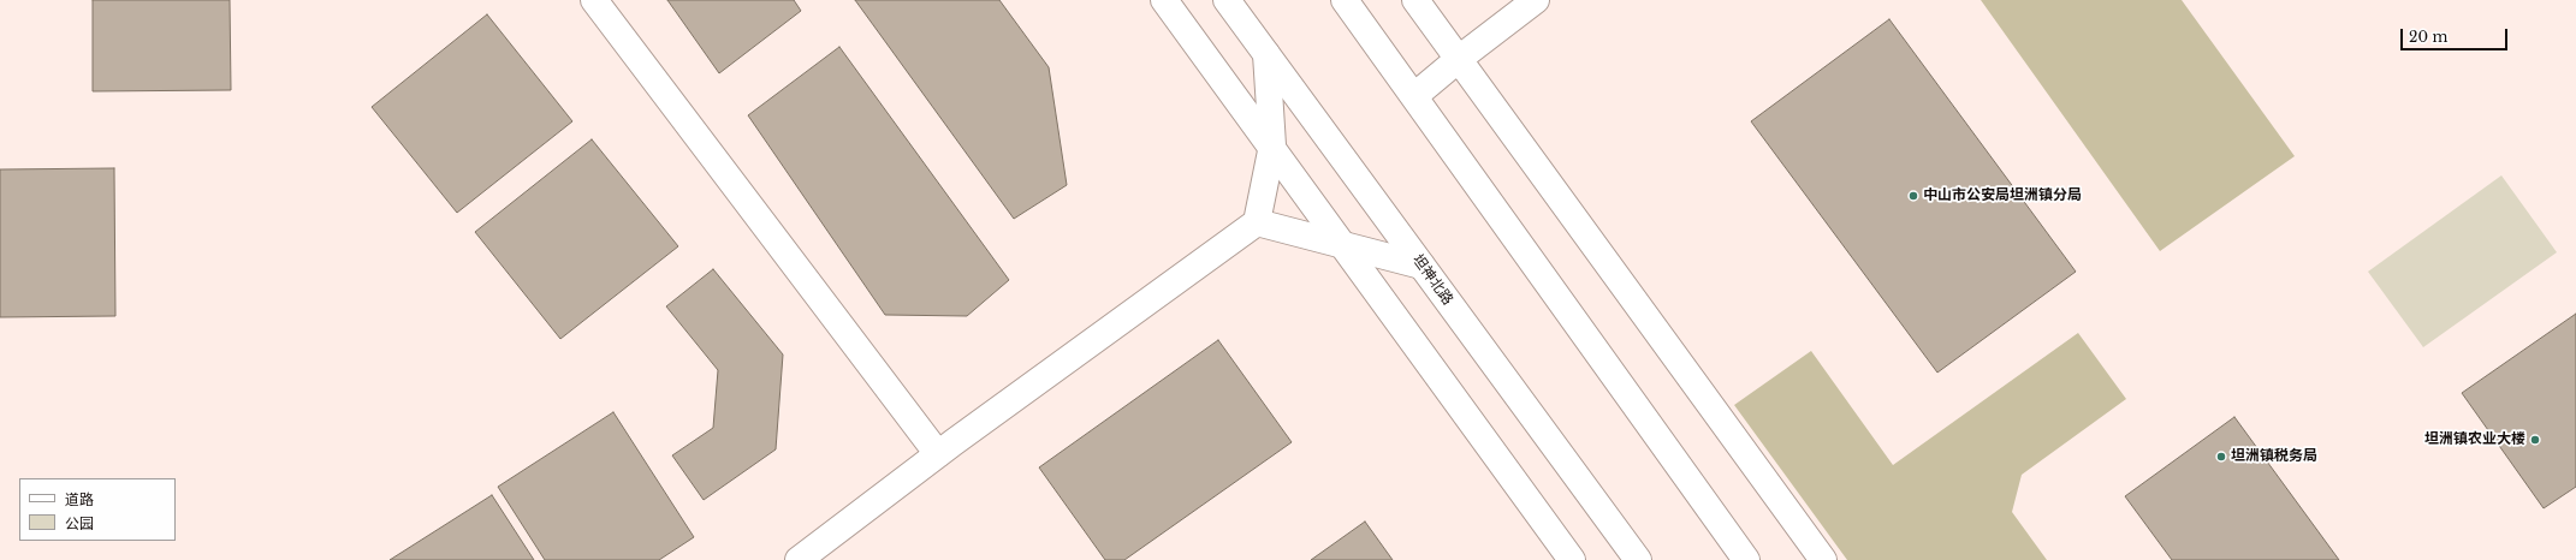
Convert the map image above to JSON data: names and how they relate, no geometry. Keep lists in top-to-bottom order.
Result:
{
  "streets": {
    "main road": ["坦神北路"]
  },
  "places": ["中山市公安局坦洲镇分局", "坦洲镇农业大楼", "坦洲镇税务局"],
  "legend": ["道路", "公园"],
  "scale_bar": "20 m"
}
